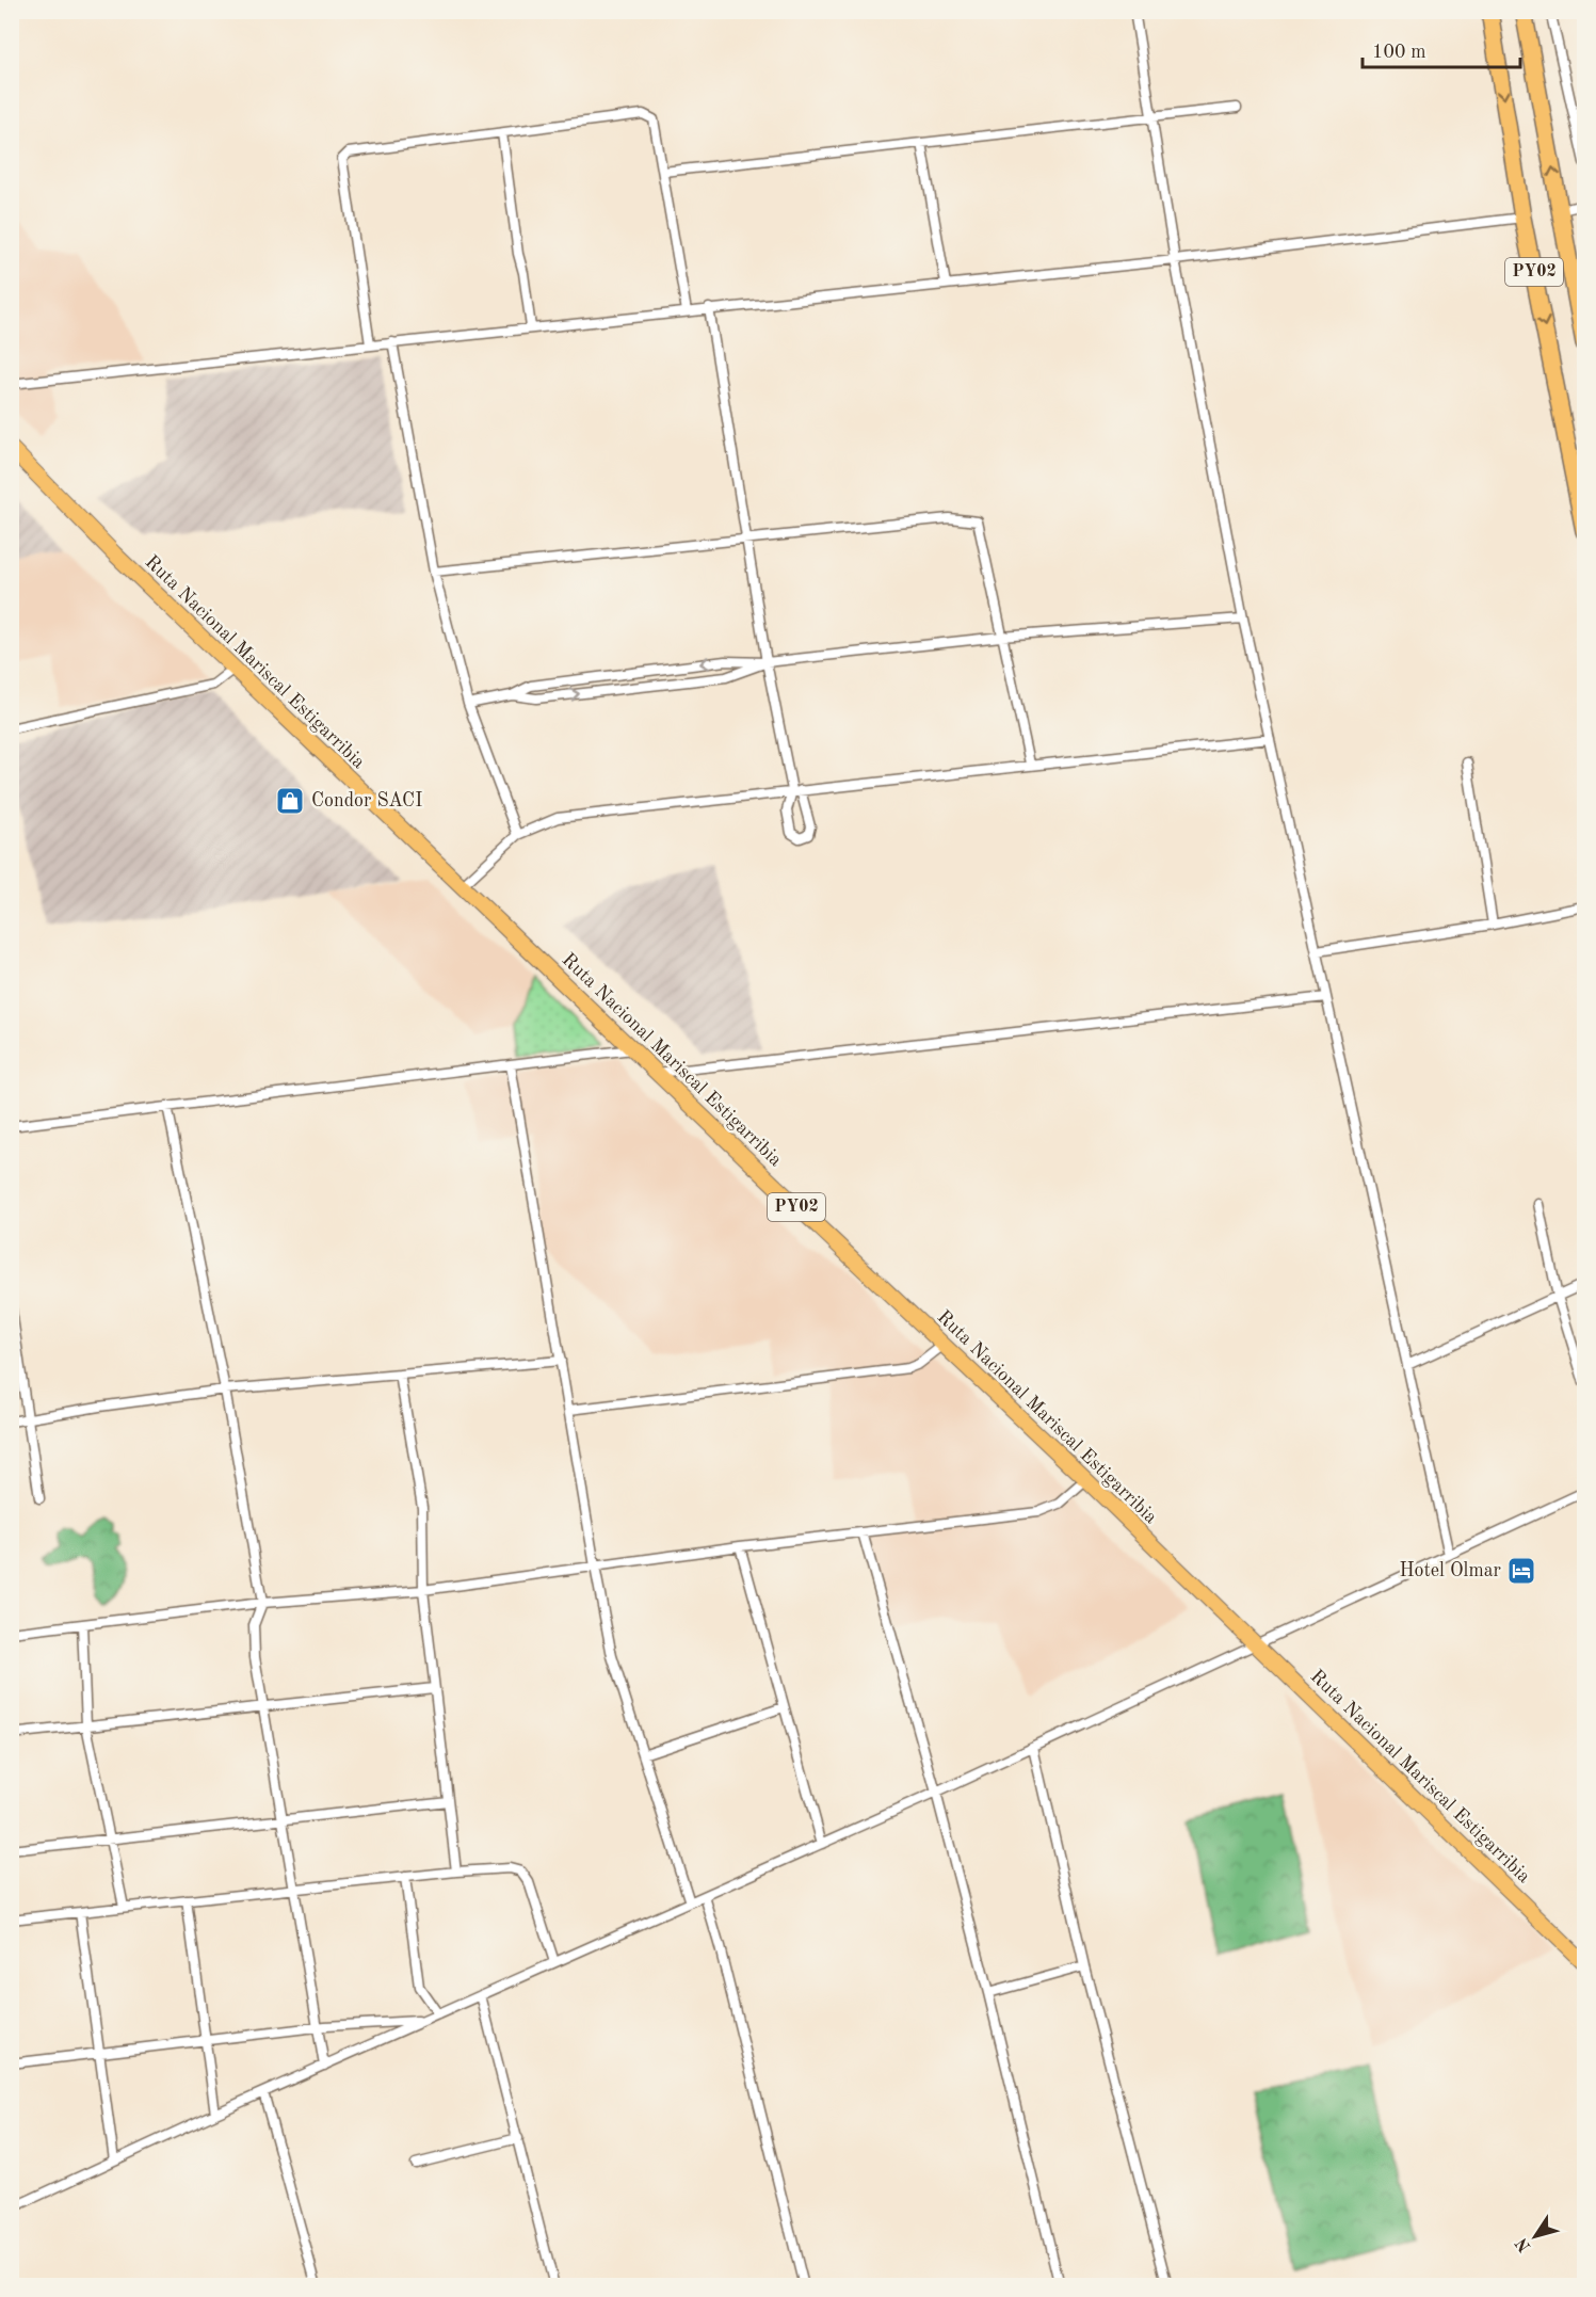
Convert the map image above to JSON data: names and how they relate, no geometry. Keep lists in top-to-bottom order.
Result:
{
  "streets": {
    "highway": ["PY02"],
    "main road": ["Ruta Nacional Mariscal Estigarribia"]
  },
  "places": {
    "shop": ["Condor SACI"],
    "hotel": ["Hotel Olmar"]
  },
  "scale_bar": "100 m",
  "north": "bottom left"
}
